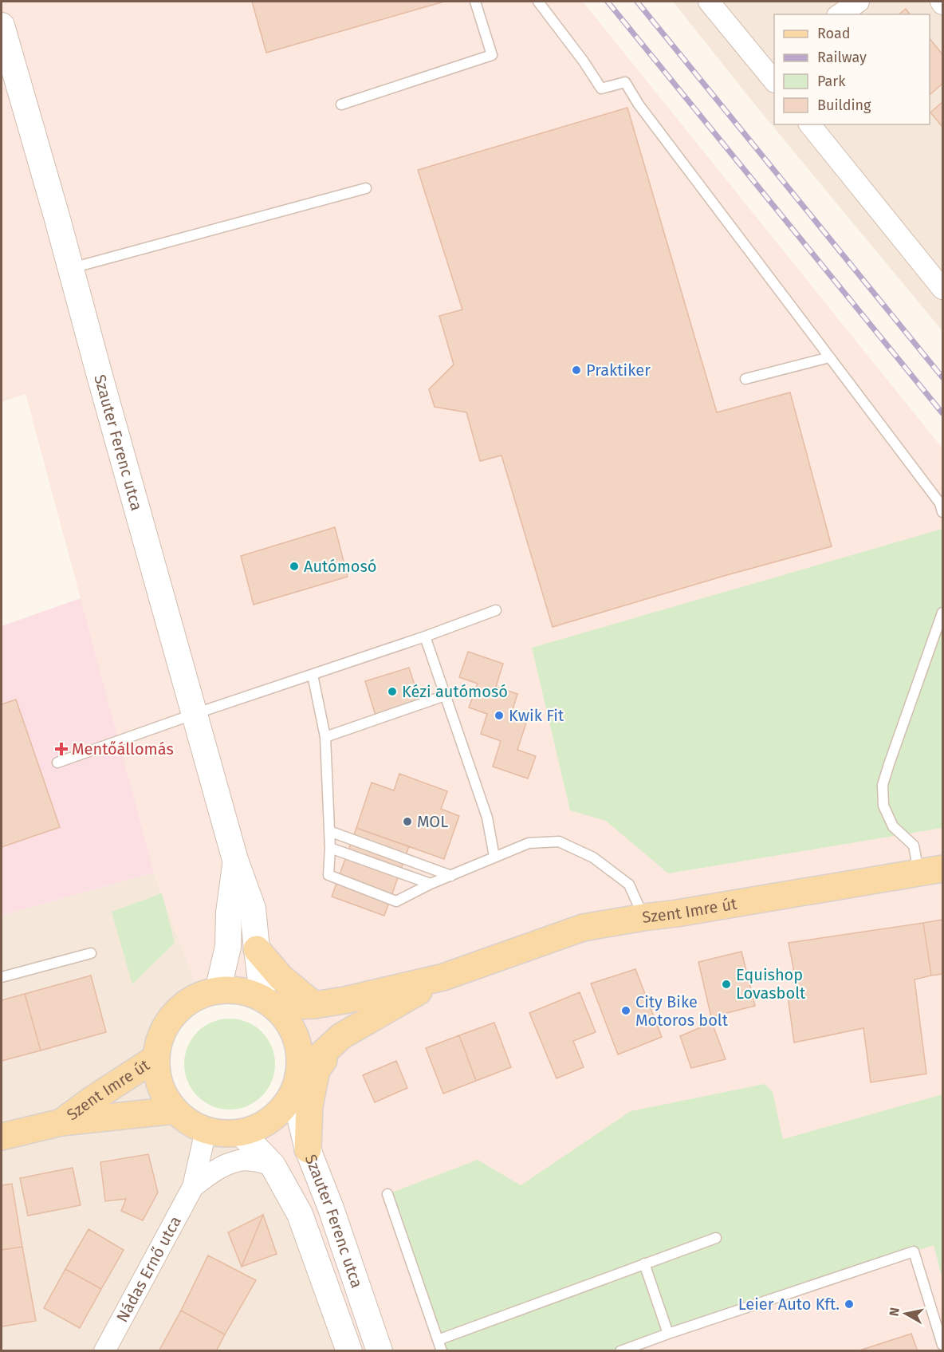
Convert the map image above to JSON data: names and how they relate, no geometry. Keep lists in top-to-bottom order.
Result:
{
  "streets": {
    "main road": ["Szent Imre út"],
    "street": ["Szauter Ferenc utca", "Nádas Ernő utca"]
  },
  "crossings": [
    ["Szauter Ferenc utca", "Szent Imre út"],
    ["Szauter Ferenc utca", "Nádas Ernő utca"],
    ["Szent Imre út", "Nádas Ernő utca"]
  ],
  "places": {
    "other": [
      "Praktiker",
      "Autómosó",
      "Kézi autómosó",
      "Kwik Fit",
      "MOL",
      "Equishop Lovasbolt",
      "City Bike Motoros bolt",
      "Leier Auto Kft."
    ],
    "health": ["Mentőállomás"]
  },
  "legend": [
    "Road",
    "Railway",
    "Park",
    "Building"
  ],
  "north": "left"
}
